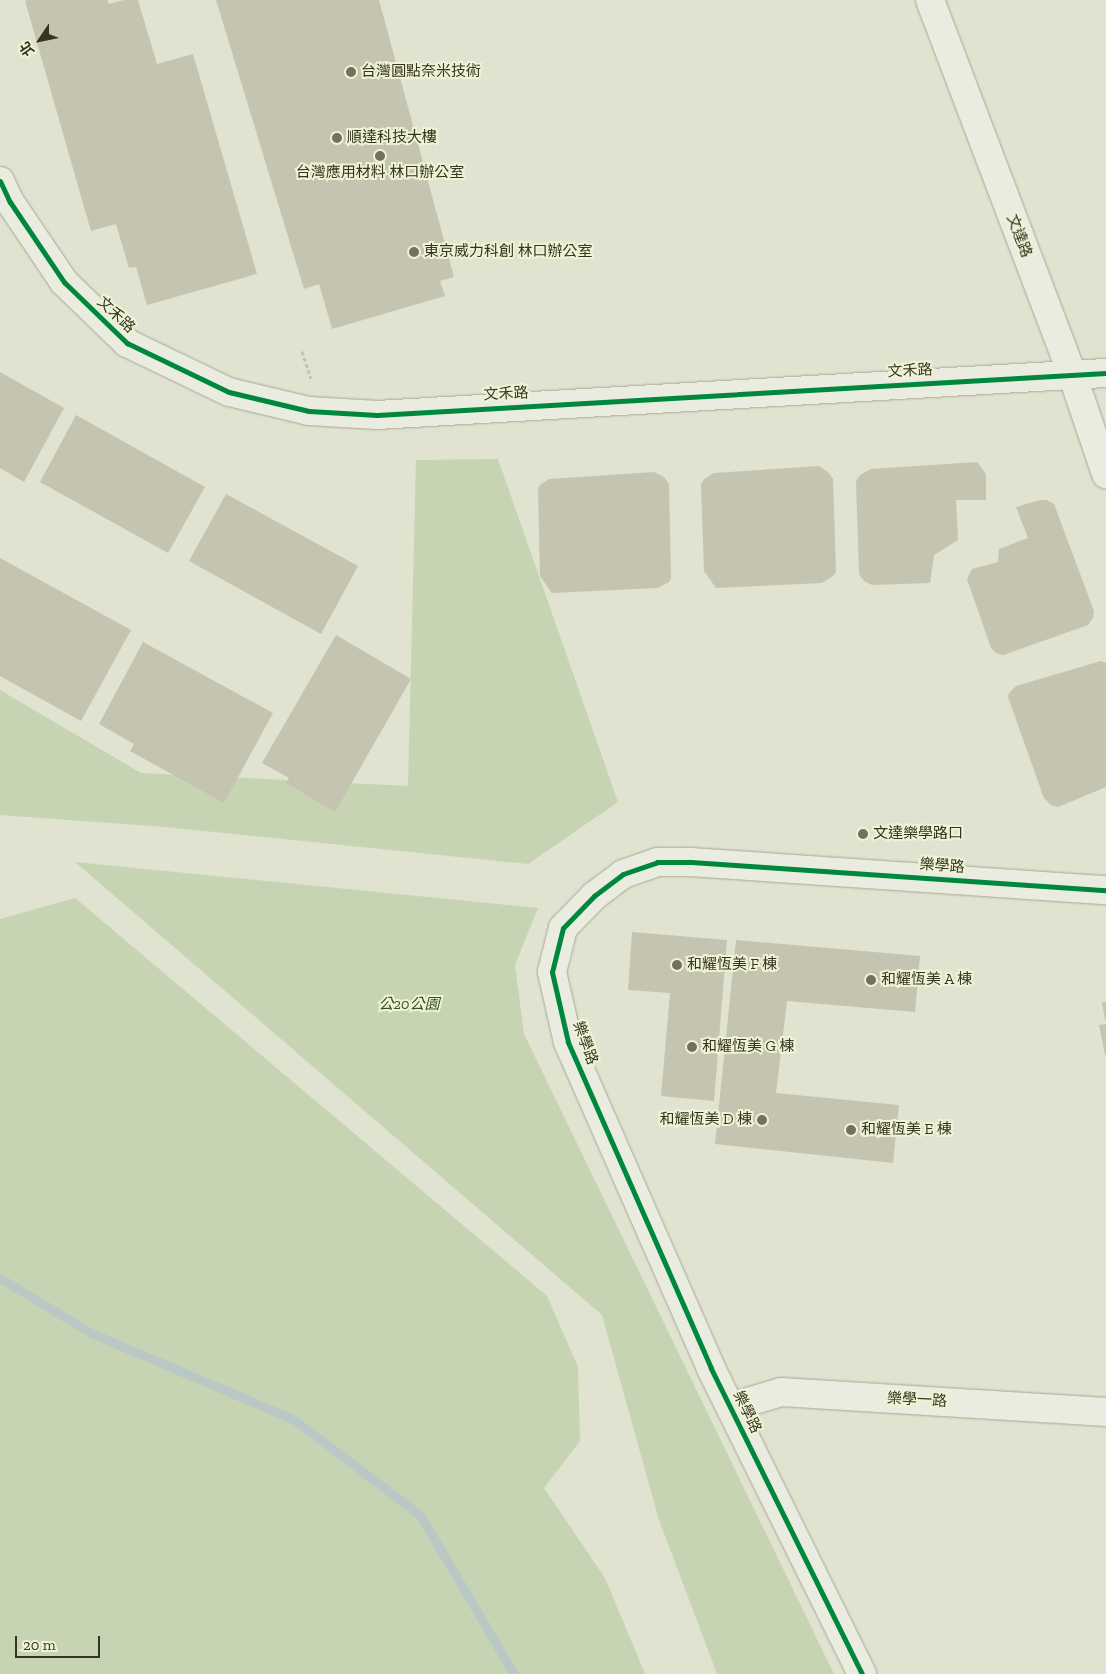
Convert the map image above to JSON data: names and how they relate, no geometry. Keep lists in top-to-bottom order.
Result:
{
  "streets": {
    "street": [
      "文達路",
      "文禾路",
      "樂學路",
      "樂學一路"
    ]
  },
  "crossings": [
    ["文達路", "文禾路"],
    ["樂學路", "樂學一路"]
  ],
  "parks": ["公20公園"],
  "places": [
    "台灣圓點奈米技術",
    "順達科技大樓",
    "台灣應用材料 林口辦公室",
    "東京威力科創 林口辦公室",
    "文達樂學路口",
    "和耀恆美 F 棟",
    "和耀恆美 A 棟",
    "和耀恆美 G 棟",
    "和耀恆美 D 棟",
    "和耀恆美 E 棟"
  ],
  "scale_bar": "20 m",
  "north": "bottom left"
}
